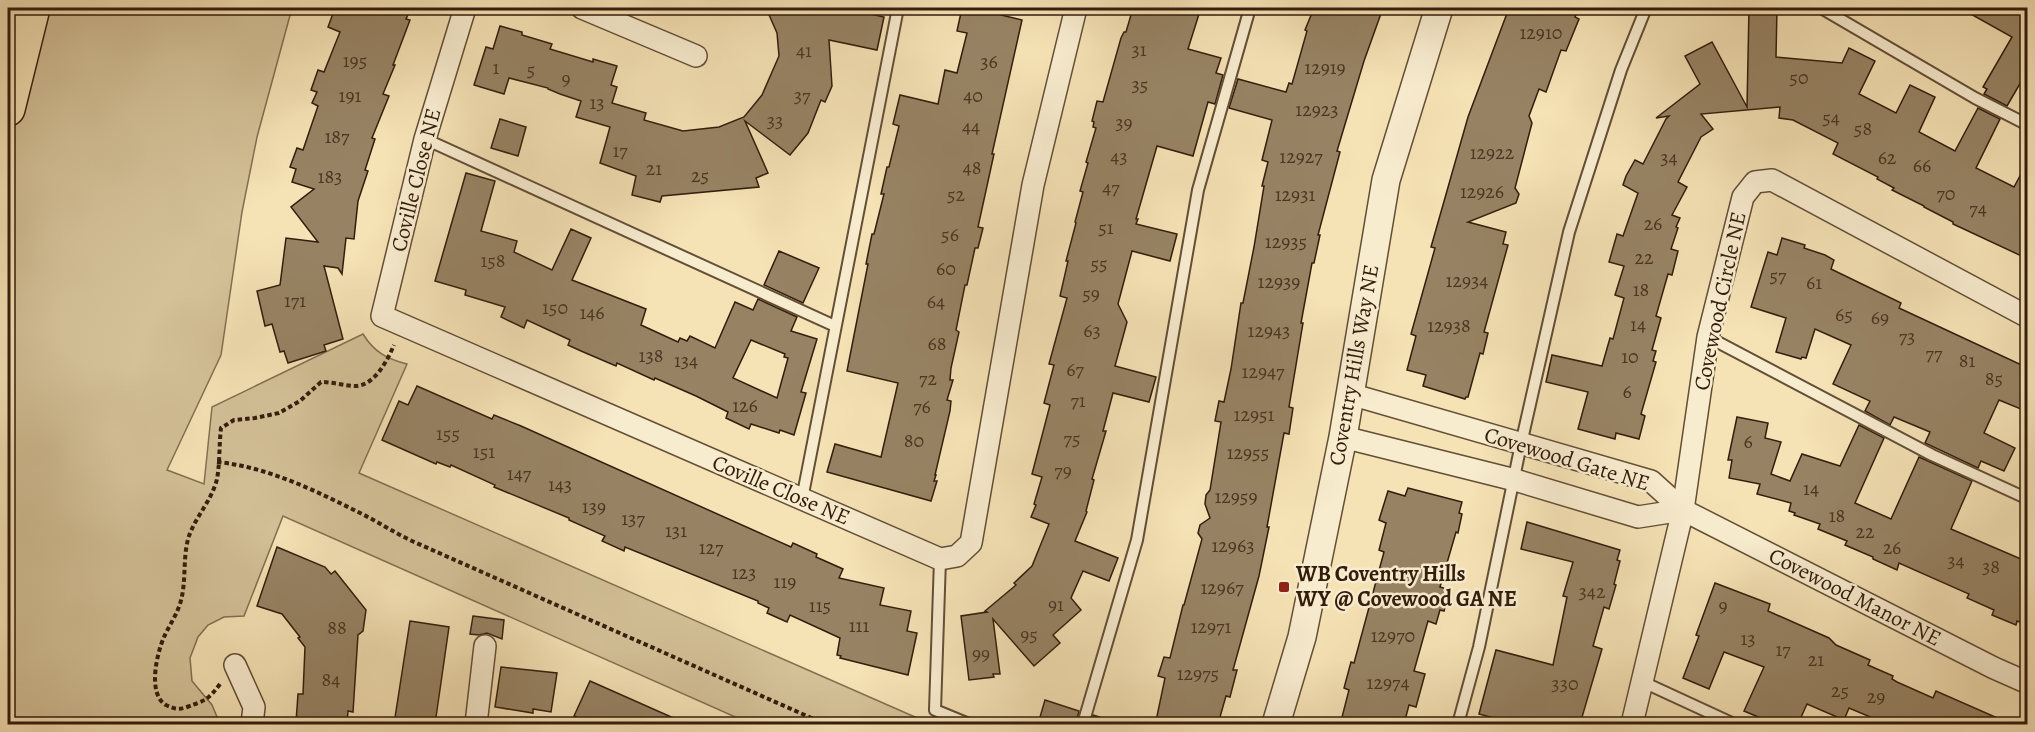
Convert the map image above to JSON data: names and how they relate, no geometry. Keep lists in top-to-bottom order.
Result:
{
  "streets": {
    "street": [
      "Coville Close NE",
      "Covewood Circle NE",
      "Coventry Hills Way NE",
      "Covewood Gate NE",
      "Covewood Manor NE"
    ]
  },
  "crossings": [
    ["Covewood Circle NE", "Covewood Gate NE"],
    ["Covewood Circle NE", "Covewood Manor NE"],
    ["Coventry Hills Way NE", "Covewood Gate NE"],
    ["Covewood Gate NE", "Covewood Manor NE"]
  ],
  "places": {
    "transit": ["WB Coventry Hills WY @ Covewood GA NE"]
  },
  "house_numbers": [
    "12910",
    "31",
    "41",
    "195",
    "36",
    "1",
    "12919",
    "5",
    "50",
    "9",
    "35",
    "191",
    "37",
    "40",
    "13",
    "12923",
    "54",
    "33",
    "39",
    "44",
    "58",
    "187",
    "17",
    "12922",
    "43",
    "12927",
    "34",
    "62",
    "66",
    "48",
    "21",
    "25",
    "183",
    "47",
    "12926",
    "70",
    "52",
    "12931",
    "74",
    "26",
    "51",
    "56",
    "12935",
    "22",
    "158",
    "55",
    "60",
    "57",
    "12934",
    "12939",
    "61",
    "18",
    "59",
    "171",
    "64",
    "150",
    "146",
    "65",
    "69",
    "14",
    "12938",
    "63",
    "12943",
    "73",
    "68",
    "77",
    "138",
    "10",
    "134",
    "81",
    "67",
    "12947",
    "72",
    "85",
    "6",
    "71",
    "126",
    "76",
    "12951",
    "155",
    "75",
    "80",
    "6",
    "151",
    "12955",
    "79",
    "147",
    "143",
    "14",
    "12959",
    "139",
    "18",
    "137",
    "131",
    "22",
    "12963",
    "127",
    "26",
    "34",
    "38",
    "123",
    "119",
    "12967",
    "342",
    "91",
    "115",
    "9",
    "111",
    "12971",
    "88",
    "95",
    "12970",
    "13",
    "17",
    "99",
    "21",
    "12975",
    "84",
    "12974",
    "330",
    "25",
    "29"
  ]
}
